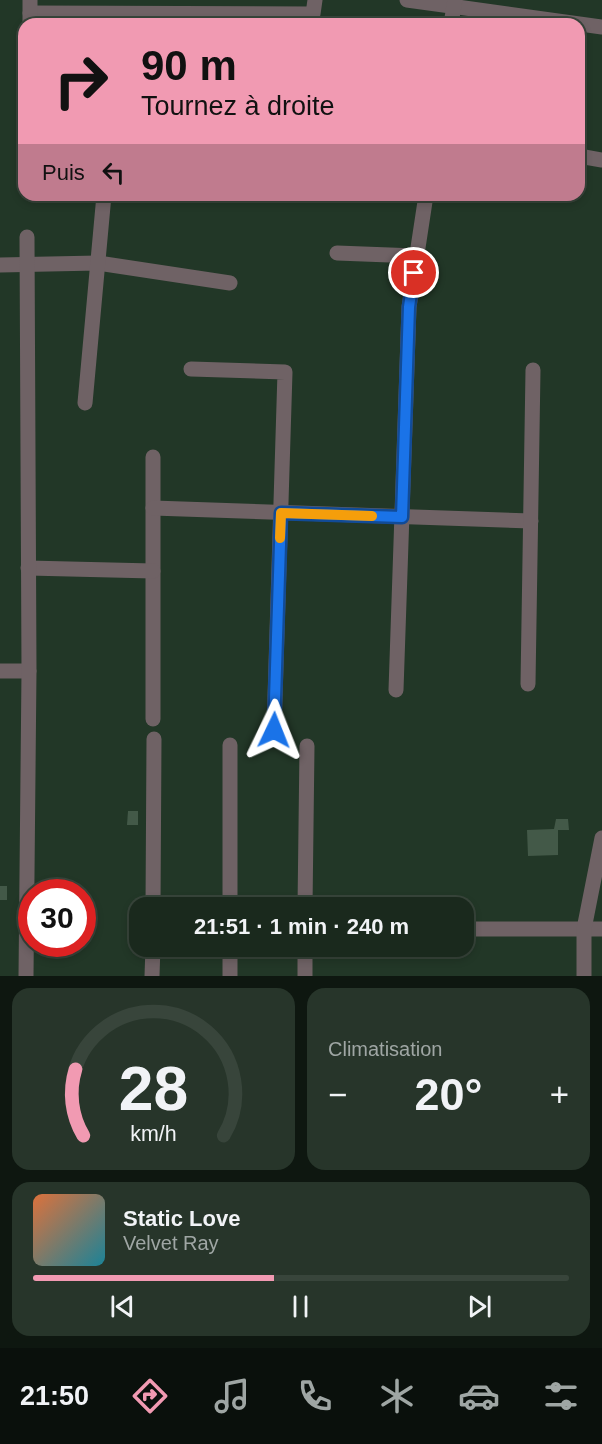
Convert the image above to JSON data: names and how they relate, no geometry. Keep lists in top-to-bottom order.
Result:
{
  "page": {
    "turn": ["90 m", "Tournez à droite"],
    "then": "Puis",
    "limit": "30",
    "trip": "21:51 · 1 min · 240 m",
    "tile": "Climatisation",
    "heat": ["−", "20°", "+"],
    "song": ["Static Love", "Velvet Ray"],
    "tabs": "21:50",
    "gauge": ["28", "km/h"]
  }
}
